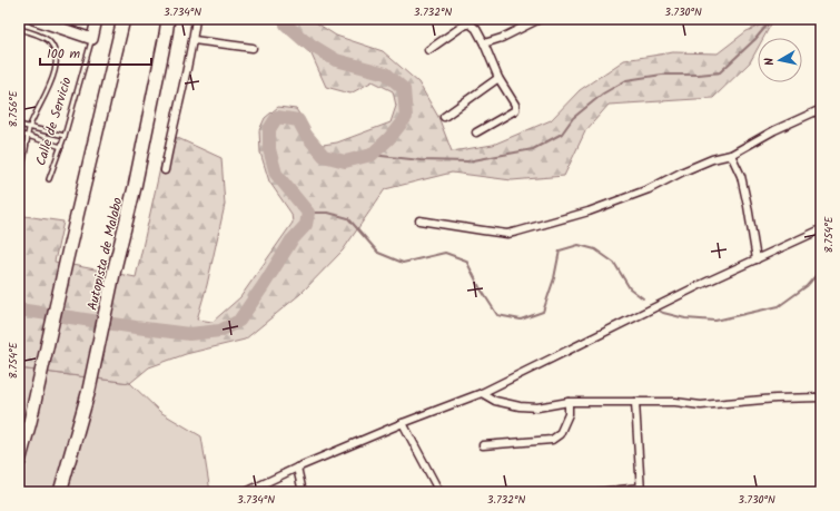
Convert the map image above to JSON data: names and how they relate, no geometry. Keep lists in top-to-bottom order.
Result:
{
  "streets": {
    "highway": ["Autopista de Malabo"],
    "street": ["Calle de Servicio"]
  },
  "scale_bar": "100 m",
  "north": "left",
  "coordinates": [
    "3.734°N",
    "3.732°N",
    "3.730°N",
    "8.756°E",
    "8.754°E"
  ]
}
